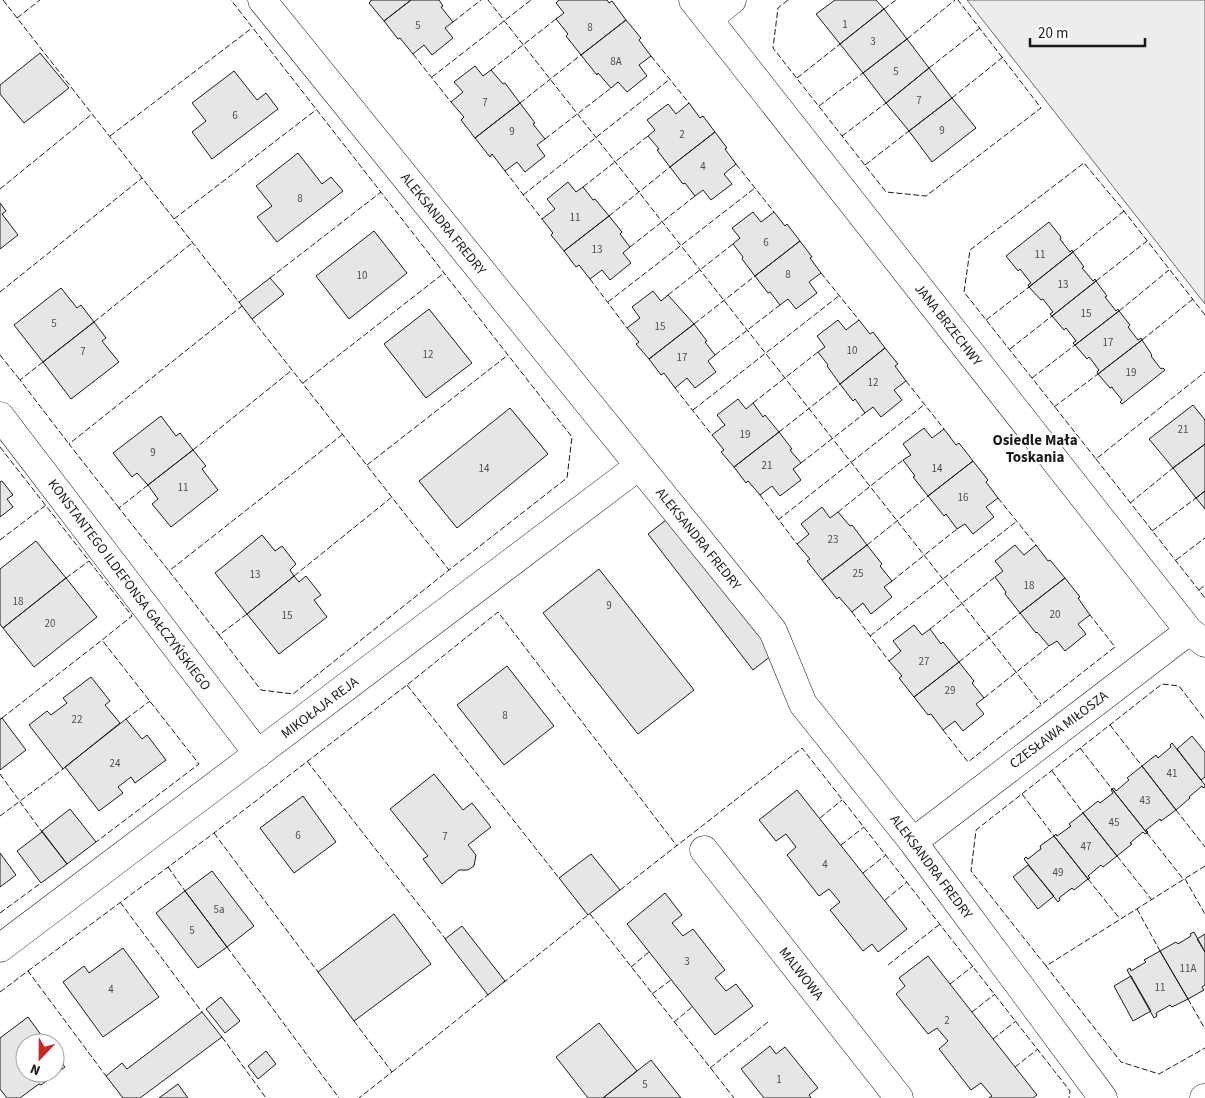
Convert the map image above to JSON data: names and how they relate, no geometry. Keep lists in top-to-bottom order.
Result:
{
  "streets": {
    "street": [
      "ALEKSANDRA FREDRY",
      "JANA BRZECHWY",
      "KONSTANTEGO ILDEFONSA GAŁCZYŃSKIEGO",
      "MIKOŁAJA REJA",
      "CZESŁAWA MIŁOSZA",
      "MALWOWA"
    ]
  },
  "crossings": [
    ["ALEKSANDRA FREDRY", "MIKOŁAJA REJA"],
    ["ALEKSANDRA FREDRY", "CZESŁAWA MIŁOSZA"],
    ["JANA BRZECHWY", "CZESŁAWA MIŁOSZA"],
    ["KONSTANTEGO ILDEFONSA GAŁCZYŃSKIEGO", "MIKOŁAJA REJA"]
  ],
  "districts": ["Osiedle Mała Toskania"],
  "house_numbers": [
    "1",
    "5",
    "8",
    "3",
    "8A",
    "5",
    "7",
    "7",
    "6",
    "9",
    "9",
    "2",
    "4",
    "8",
    "11",
    "6",
    "13",
    "11",
    "8",
    "10",
    "13",
    "15",
    "5",
    "15",
    "17",
    "10",
    "7",
    "12",
    "17",
    "19",
    "12",
    "21",
    "19",
    "9",
    "21",
    "14",
    "14",
    "11",
    "16",
    "23",
    "25",
    "13",
    "18",
    "18",
    "9",
    "20",
    "15",
    "20",
    "27",
    "29",
    "8",
    "22",
    "24",
    "41",
    "43",
    "45",
    "6",
    "7",
    "47",
    "4",
    "49",
    "5a",
    "5",
    "3",
    "11A",
    "11",
    "4",
    "2",
    "1",
    "5"
  ],
  "scale_bar": "20 m",
  "north": "bottom"
}
